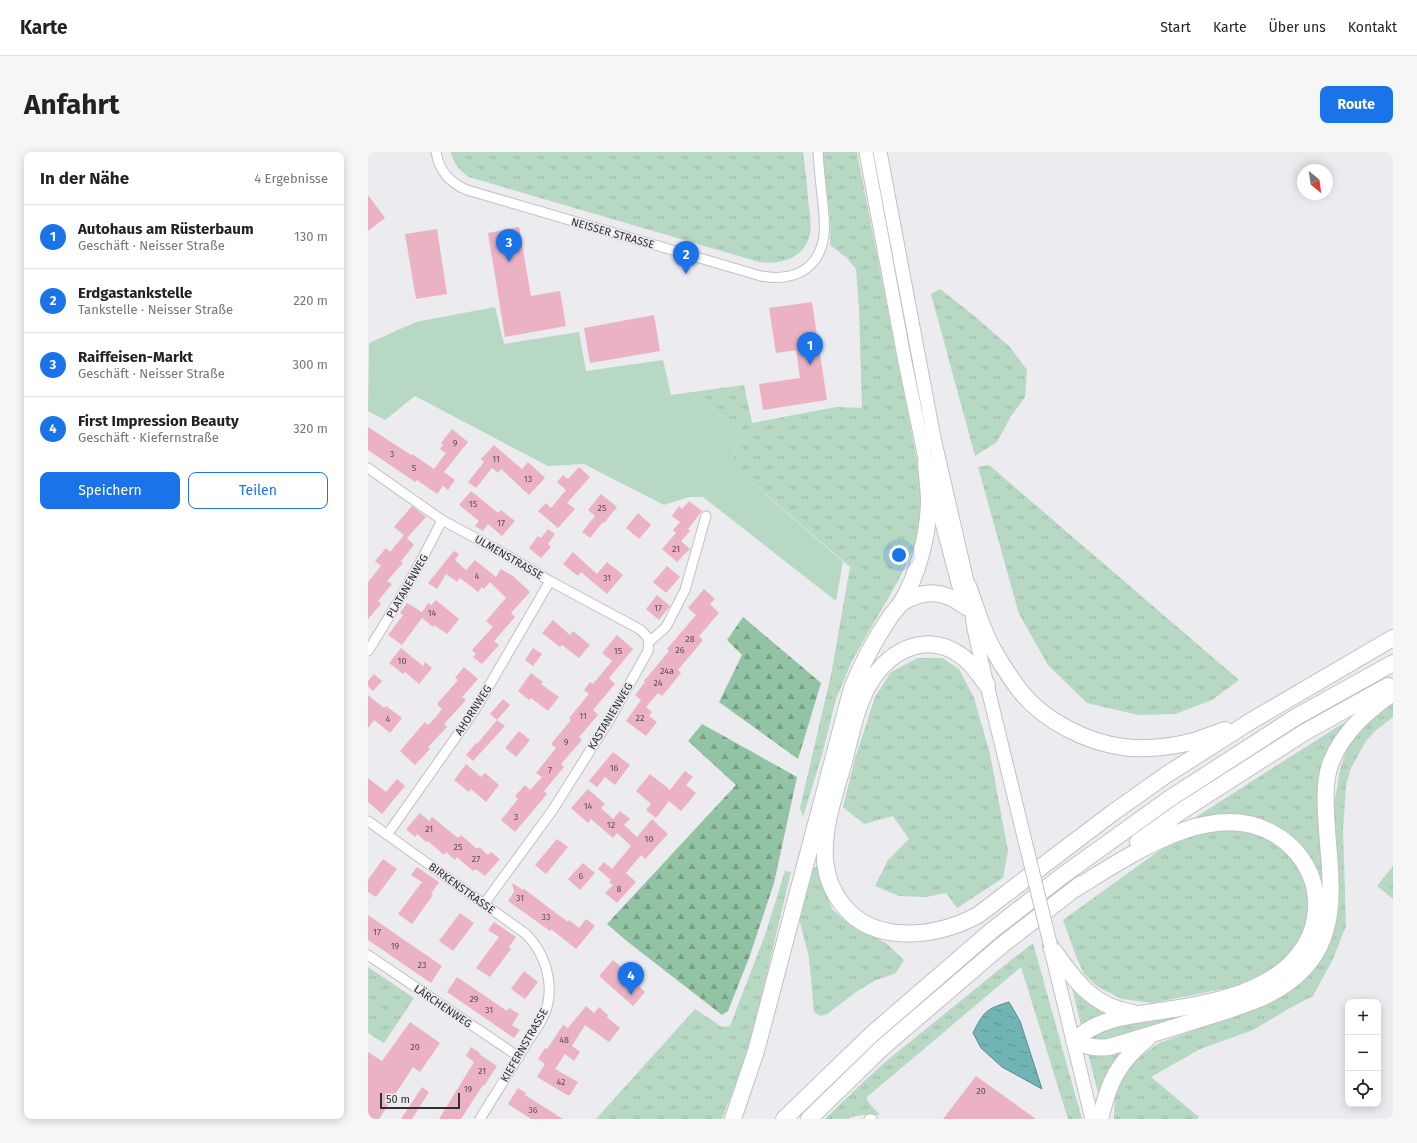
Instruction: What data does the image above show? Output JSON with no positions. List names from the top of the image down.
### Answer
{
  "streets": {
    "street": [
      "NEISSER STRASSE",
      "ULMENSTRASSE",
      "PLATANENWEG",
      "AHORNWEG",
      "KASTANIENWEG",
      "BIRKENSTRASSE",
      "LÄRCHENWEG",
      "KIEFERNSTRASSE"
    ]
  },
  "crossings": [
    ["ULMENSTRASSE", "PLATANENWEG"],
    ["ULMENSTRASSE", "AHORNWEG"],
    ["ULMENSTRASSE", "KASTANIENWEG"],
    ["AHORNWEG", "BIRKENSTRASSE"],
    ["KASTANIENWEG", "BIRKENSTRASSE"],
    ["BIRKENSTRASSE", "KIEFERNSTRASSE"],
    ["LÄRCHENWEG", "KIEFERNSTRASSE"]
  ],
  "house_numbers": [
    "9",
    "3",
    "11",
    "5",
    "13",
    "15",
    "25",
    "17",
    "21",
    "4",
    "31",
    "17",
    "14",
    "28",
    "26",
    "15",
    "10",
    "24a",
    "24",
    "11",
    "22",
    "4",
    "9",
    "16",
    "7",
    "14",
    "3",
    "12",
    "21",
    "10",
    "25",
    "27",
    "6",
    "8",
    "31",
    "33",
    "17",
    "19",
    "23",
    "29",
    "31",
    "48",
    "20",
    "21",
    "42",
    "19",
    "20",
    "36"
  ],
  "scale_bar": "50 m",
  "north": "bottom right",
  "page": {
    "header": "Karte",
    "nav": [
      "Start",
      "Karte",
      "Über uns",
      "Kontakt"
    ],
    "buttons": [
      "Route",
      ["Speichern", "Teilen"]
    ],
    "title": "Anfahrt",
    "heading": ["In der Nähe", "4 Ergebnisse"],
    "list": [
      {
        "mark": "1",
        "name": "Autohaus am Rüsterbaum",
        "note": "Geschäft · Neisser Straße",
        "value": "130 m"
      },
      {
        "mark": "2",
        "name": "Erdgastankstelle",
        "note": "Tankstelle · Neisser Straße",
        "value": "220 m"
      },
      {
        "mark": "3",
        "name": "Raiffeisen-Markt",
        "note": "Geschäft · Neisser Straße",
        "value": "300 m"
      },
      {
        "mark": "4",
        "name": "First Impression Beauty",
        "note": "Geschäft · Kiefernstraße",
        "value": "320 m"
      }
    ],
    "pins": [
      "3",
      "2",
      "1",
      "4"
    ],
    "map_buttons": ["+", "−"],
    "scale": "50 m"
  }
}
